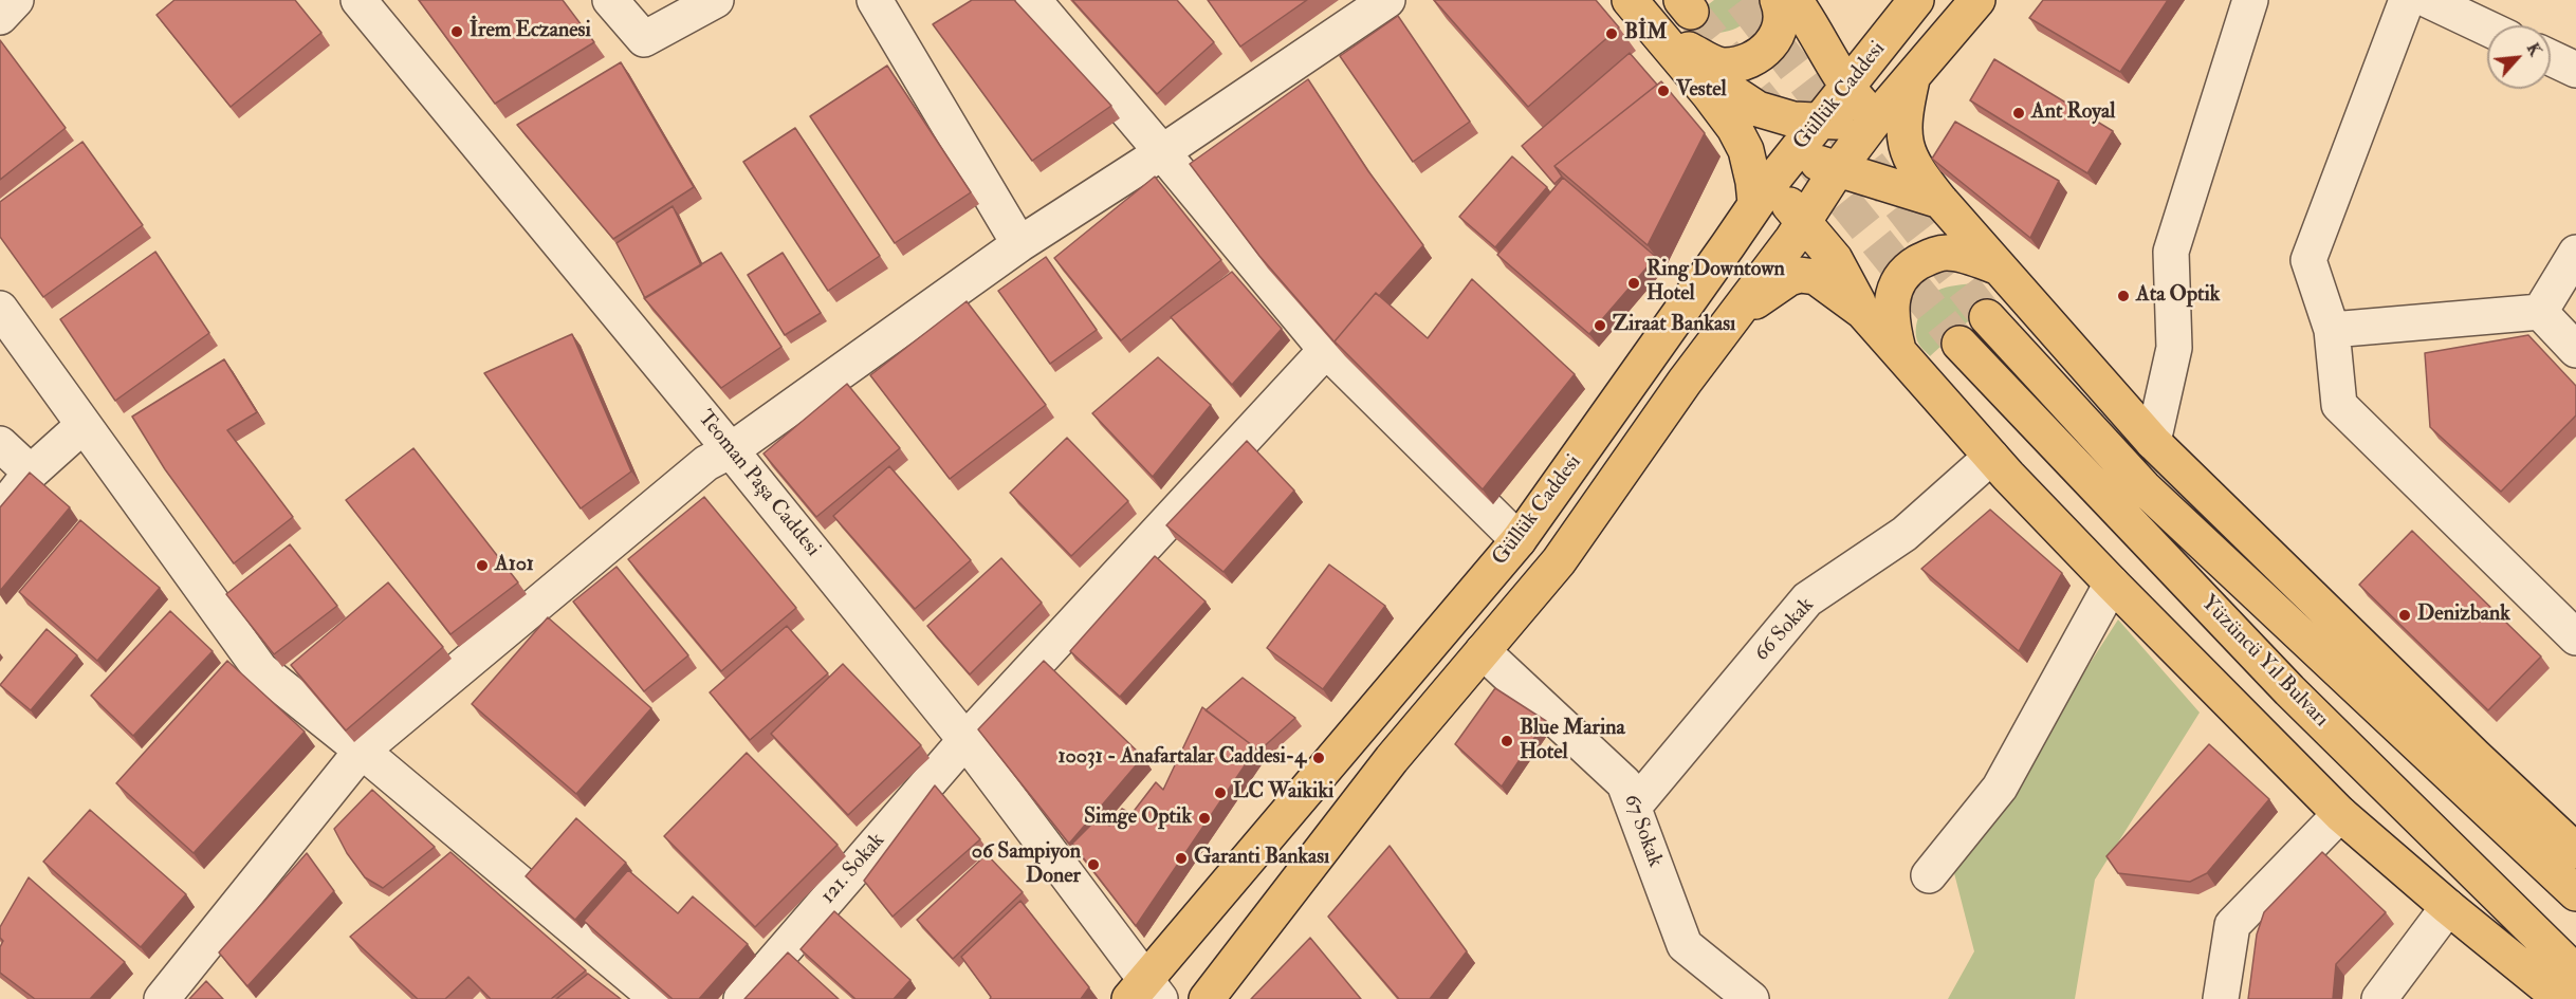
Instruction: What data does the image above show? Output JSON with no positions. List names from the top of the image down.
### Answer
{
  "streets": {
    "main road": ["Güllük Caddesi", "Yüzüncü Yıl Bulvarı"],
    "street": [
      "Teoman Paşa Caddesi",
      "66 Sokak",
      "67 Sokak",
      "121. Sokak"
    ]
  },
  "crossings": [
    ["Güllük Caddesi", "Teoman Paşa Caddesi"],
    ["Güllük Caddesi", "67 Sokak"],
    ["Teoman Paşa Caddesi", "121. Sokak"],
    ["66 Sokak", "67 Sokak"]
  ],
  "places": [
    "İrem Eczanesi",
    "BİM",
    "Vestel",
    "Ant Royal",
    "Ring Downtown Hotel",
    "Ata Optik",
    "Ziraat Bankası",
    "A101",
    "Denizbank",
    "Blue Marina Hotel",
    "10031 - Anafartalar Caddesi-4",
    "LC Waikiki",
    "Simge Optik",
    "Garanti Bankası",
    "06 Sampiyon Doner"
  ],
  "north": "top right"
}
